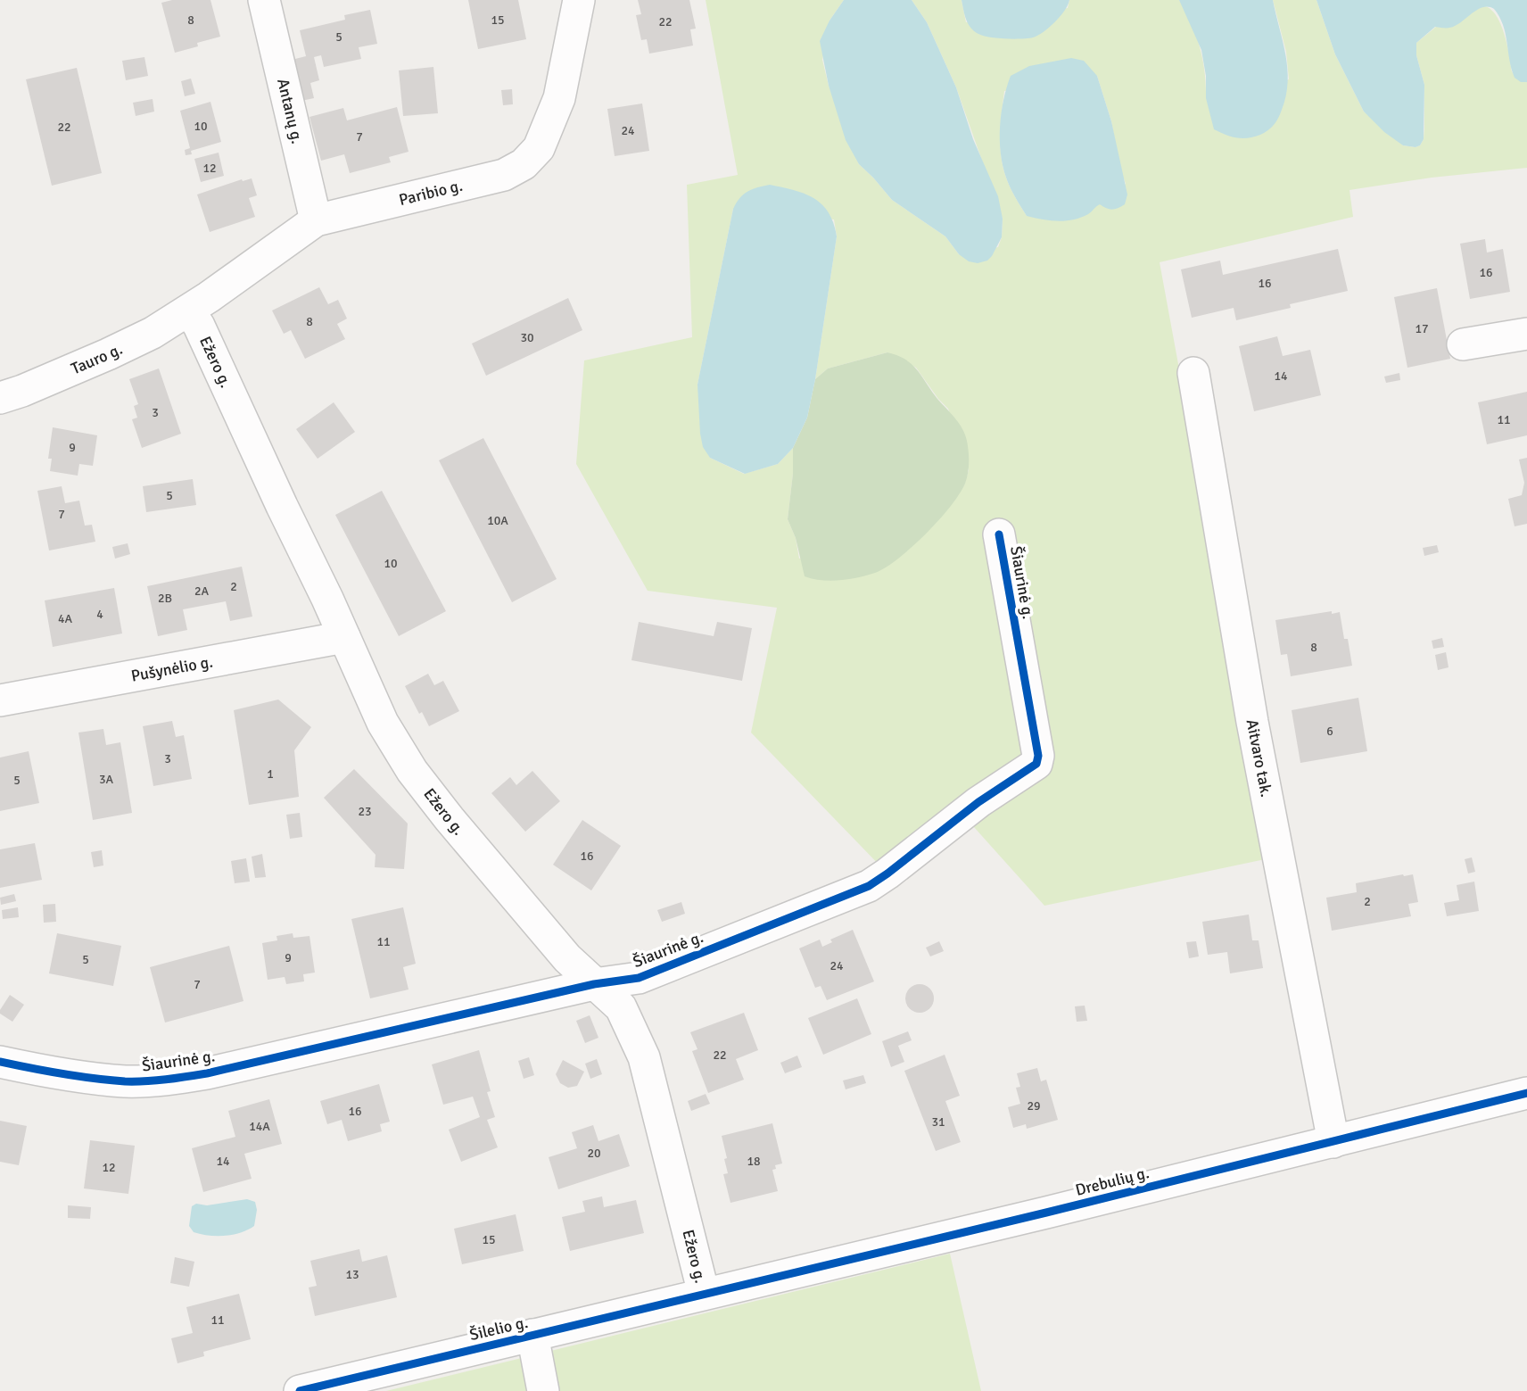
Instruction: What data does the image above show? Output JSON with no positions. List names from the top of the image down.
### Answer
{
  "streets": {
    "street": [
      "Antanų g.",
      "Paribio g.",
      "Tauro g.",
      "Ežero g.",
      "Šiaurinė g.",
      "Pušynėlio g.",
      "Aitvaro tak.",
      "Drebulių g.",
      "Šilelio g."
    ]
  },
  "crossings": [
    ["Antanų g.", "Paribio g."],
    ["Paribio g.", "Tauro g."],
    ["Paribio g.", "Ežero g."],
    ["Tauro g.", "Ežero g."],
    ["Ežero g.", "Šiaurinė g."],
    ["Ežero g.", "Pušynėlio g."],
    ["Ežero g.", "Drebulių g."],
    ["Ežero g.", "Šilelio g."],
    ["Aitvaro tak.", "Drebulių g."],
    ["Drebulių g.", "Šilelio g."]
  ],
  "house_numbers": [
    "8",
    "15",
    "22",
    "5",
    "10",
    "22",
    "24",
    "7",
    "12",
    "16",
    "16",
    "8",
    "17",
    "30",
    "14",
    "3",
    "11",
    "9",
    "5",
    "7",
    "10A",
    "10",
    "2",
    "2A",
    "2B",
    "4",
    "4A",
    "8",
    "6",
    "3",
    "1",
    "3A",
    "5",
    "23",
    "16",
    "2",
    "11",
    "9",
    "5",
    "24",
    "7",
    "22",
    "29",
    "16",
    "31",
    "14A",
    "20",
    "14",
    "18",
    "12",
    "15",
    "13",
    "11"
  ]
}
